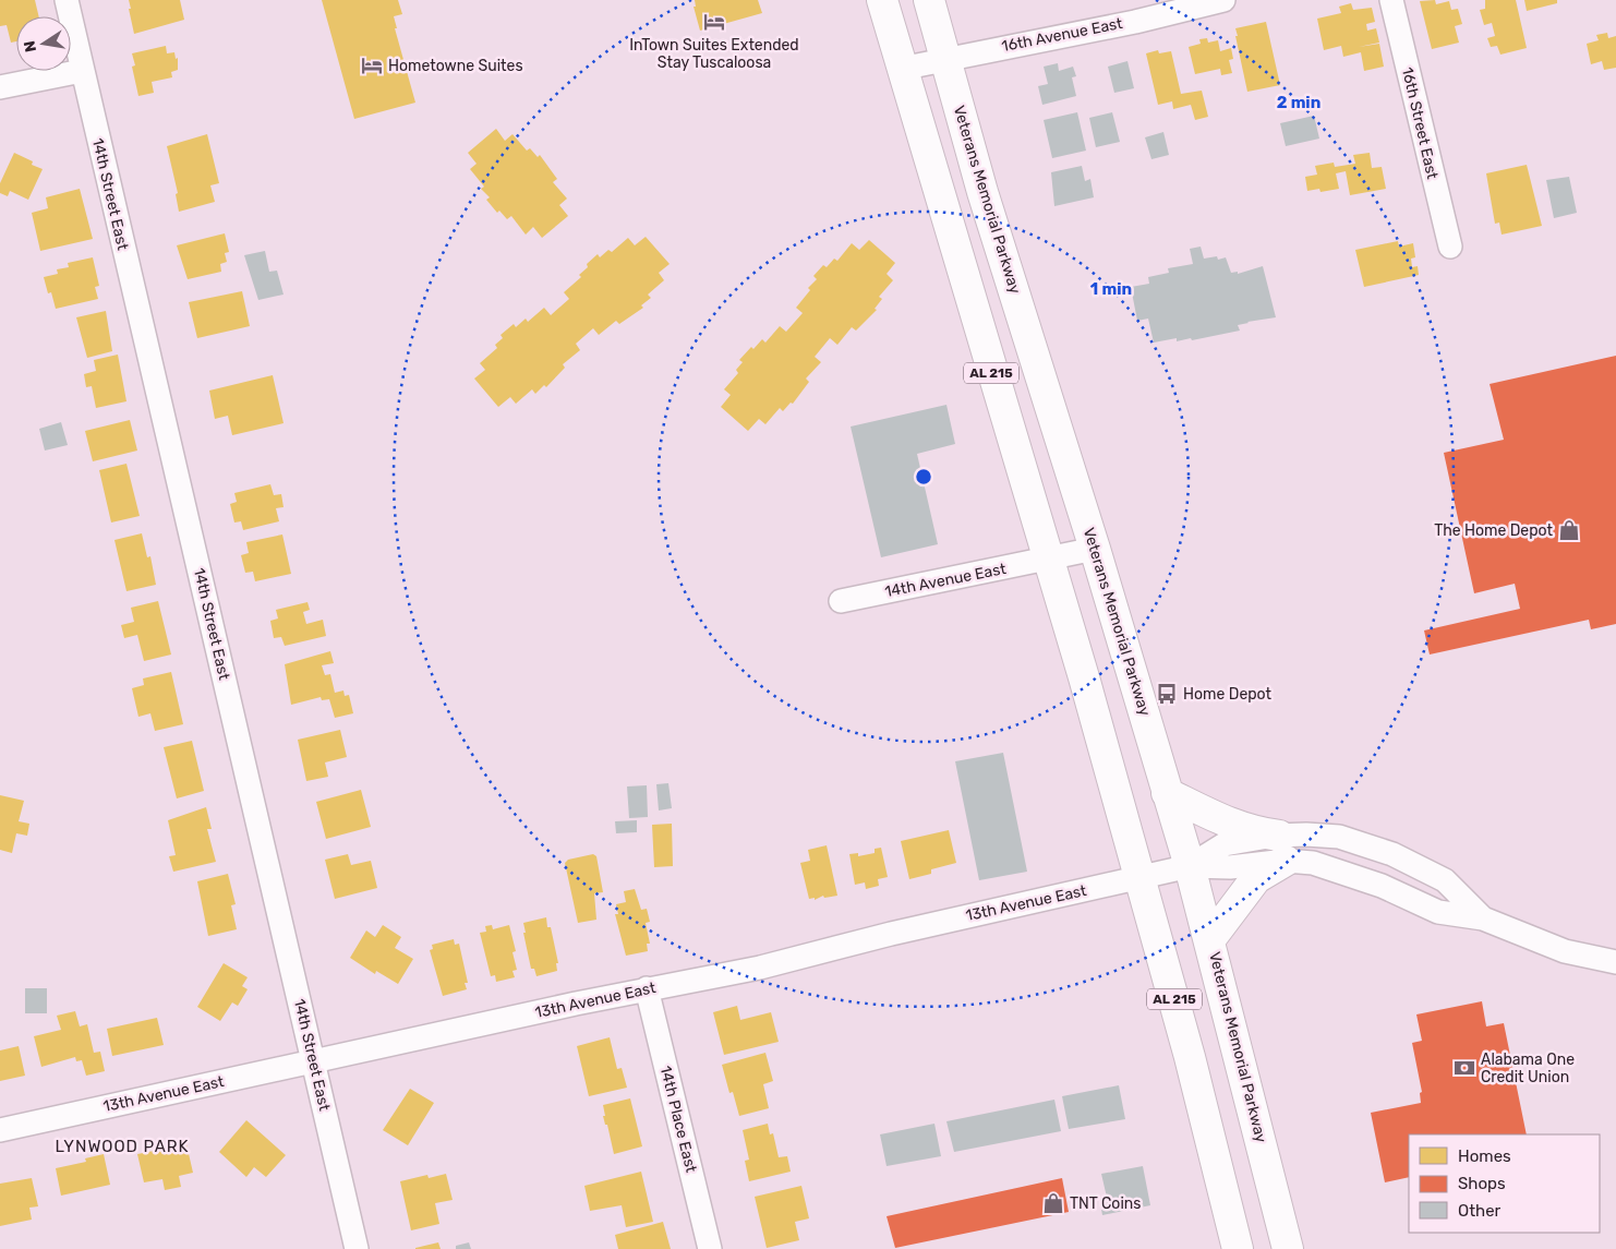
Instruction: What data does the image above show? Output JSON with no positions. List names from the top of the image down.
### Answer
{
  "streets": {
    "main road": ["Veterans Memorial Parkway", "AL 215"],
    "street": [
      "16th Avenue East",
      "16th Street East",
      "14th Street East",
      "14th Avenue East",
      "13th Avenue East",
      "14th Place East"
    ]
  },
  "crossings": [
    ["16th Avenue East", "Veterans Memorial Parkway"],
    ["16th Avenue East", "AL 215"],
    ["14th Street East", "13th Avenue East"],
    ["Veterans Memorial Parkway", "14th Avenue East"],
    ["Veterans Memorial Parkway", "13th Avenue East"],
    ["AL 215", "14th Avenue East"],
    ["AL 215", "13th Avenue East"],
    ["13th Avenue East", "14th Place East"]
  ],
  "districts": ["LYNWOOD PARK"],
  "places": {
    "hotel": ["InTown Suites Extended Stay Tuscaloosa", "Hometowne Suites"],
    "shop": ["The Home Depot", "TNT Coins"],
    "bus stop": ["Home Depot"],
    "bank": ["Alabama One Credit Union"]
  },
  "legend": ["Homes", "Shops", "Other"],
  "north": "left",
  "rings": ["2 min", "1 min"]
}
